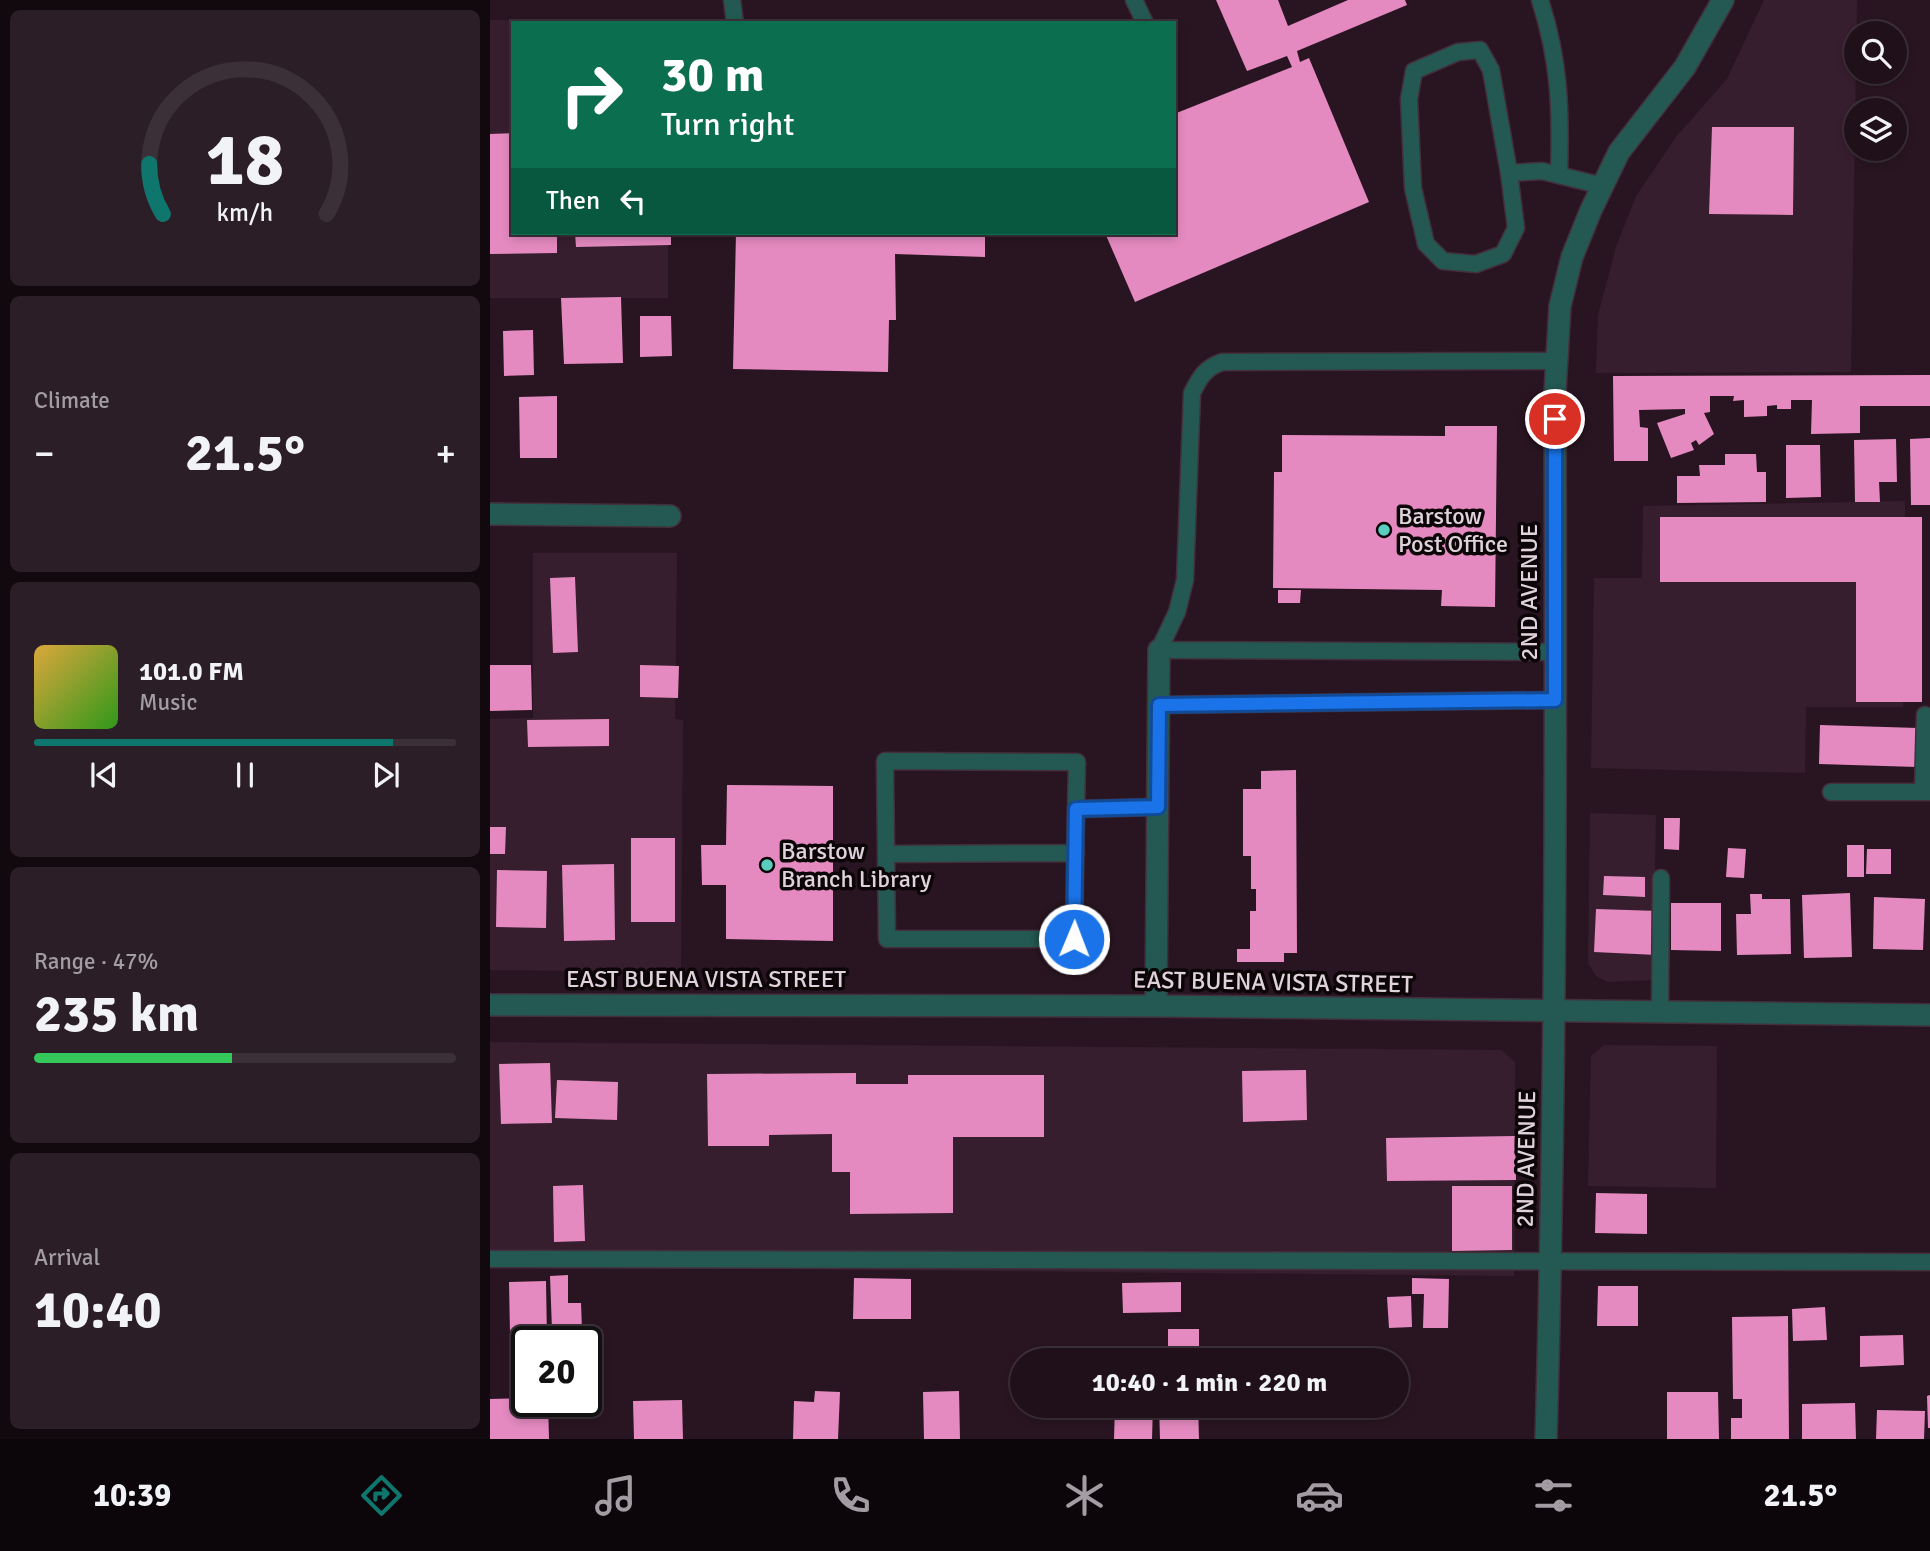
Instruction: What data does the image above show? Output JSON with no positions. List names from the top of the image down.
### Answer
{
  "streets": {
    "street": ["2ND AVENUE", "EAST BUENA VISTA STREET"]
  },
  "crossings": [
    ["2ND AVENUE", "EAST BUENA VISTA STREET"]
  ],
  "places": ["Barstow Post Office", "Barstow Branch Library"],
  "page": {
    "turn": ["30 m", "Turn right"],
    "then": "Then",
    "tile": [
      "Climate",
      ["Range · 47%", "235 km"],
      ["Arrival", "10:40"]
    ],
    "heat": ["−", "21.5°", "+"],
    "song": ["101.0 FM", "Music"],
    "limit": "20",
    "trip": "10:40 · 1 min · 220 m",
    "tabs": ["10:39", "21.5°"],
    "gauge": ["18", "km/h"]
  }
}
